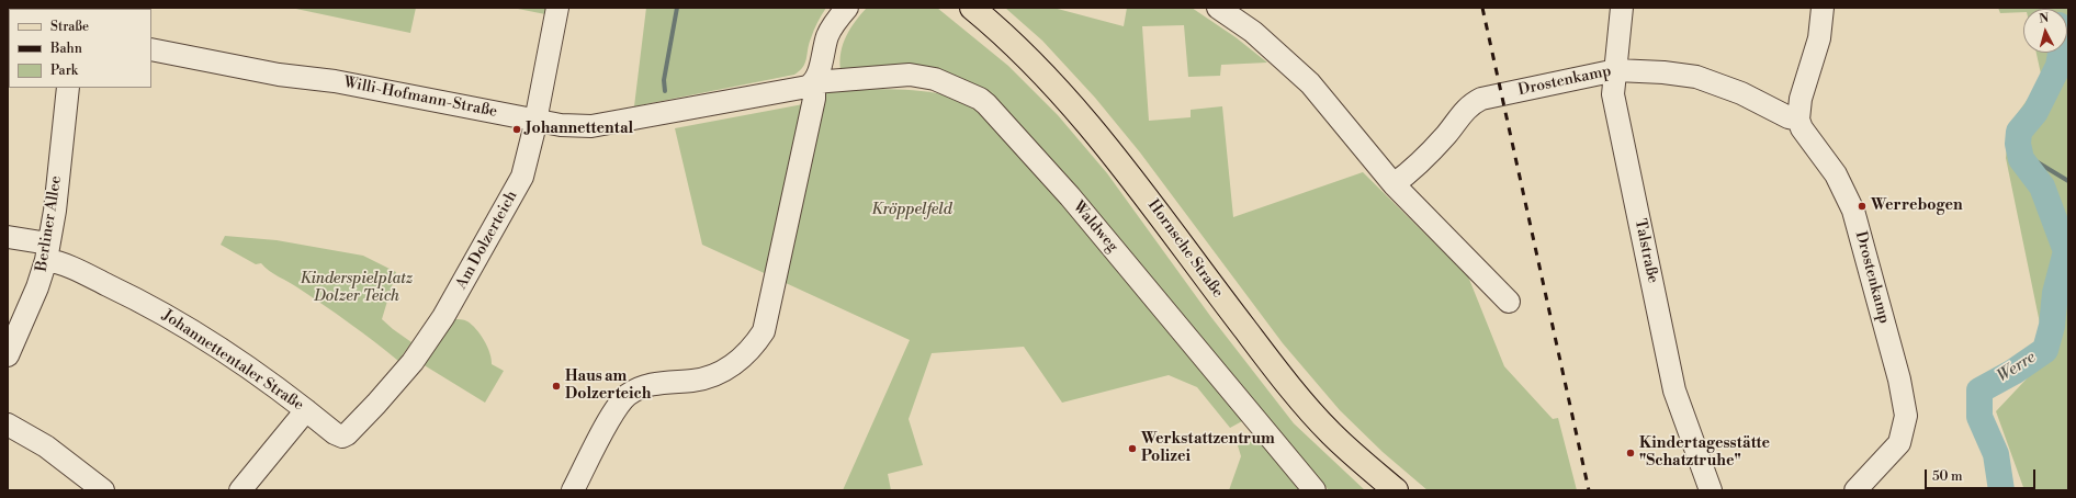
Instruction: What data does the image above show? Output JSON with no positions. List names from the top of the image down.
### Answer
{
  "streets": {
    "main road": ["Hornsche Straße"],
    "street": [
      "Drostenkamp",
      "Willi-Hofmann-Straße",
      "Berliner Allee",
      "Waldweg",
      "Am Dolzerteich",
      "Talstraße",
      "Johannettentaler Straße"
    ]
  },
  "crossings": [
    ["Drostenkamp", "Talstraße"],
    ["Willi-Hofmann-Straße", "Waldweg"],
    ["Willi-Hofmann-Straße", "Am Dolzerteich"],
    ["Berliner Allee", "Johannettentaler Straße"],
    ["Am Dolzerteich", "Johannettentaler Straße"]
  ],
  "water": ["Werre"],
  "parks": ["Kröppelfeld", "Kinderspielplatz Dolzer Teich"],
  "places": [
    "Johannettental",
    "Werrebogen",
    "Haus am Dolzerteich",
    "Werkstattzentrum Polizei",
    "Kindertagesstätte \"Schatztruhe\""
  ],
  "legend": ["Straße", "Bahn", "Park"],
  "scale_bar": "50 m",
  "north": "top"
}
